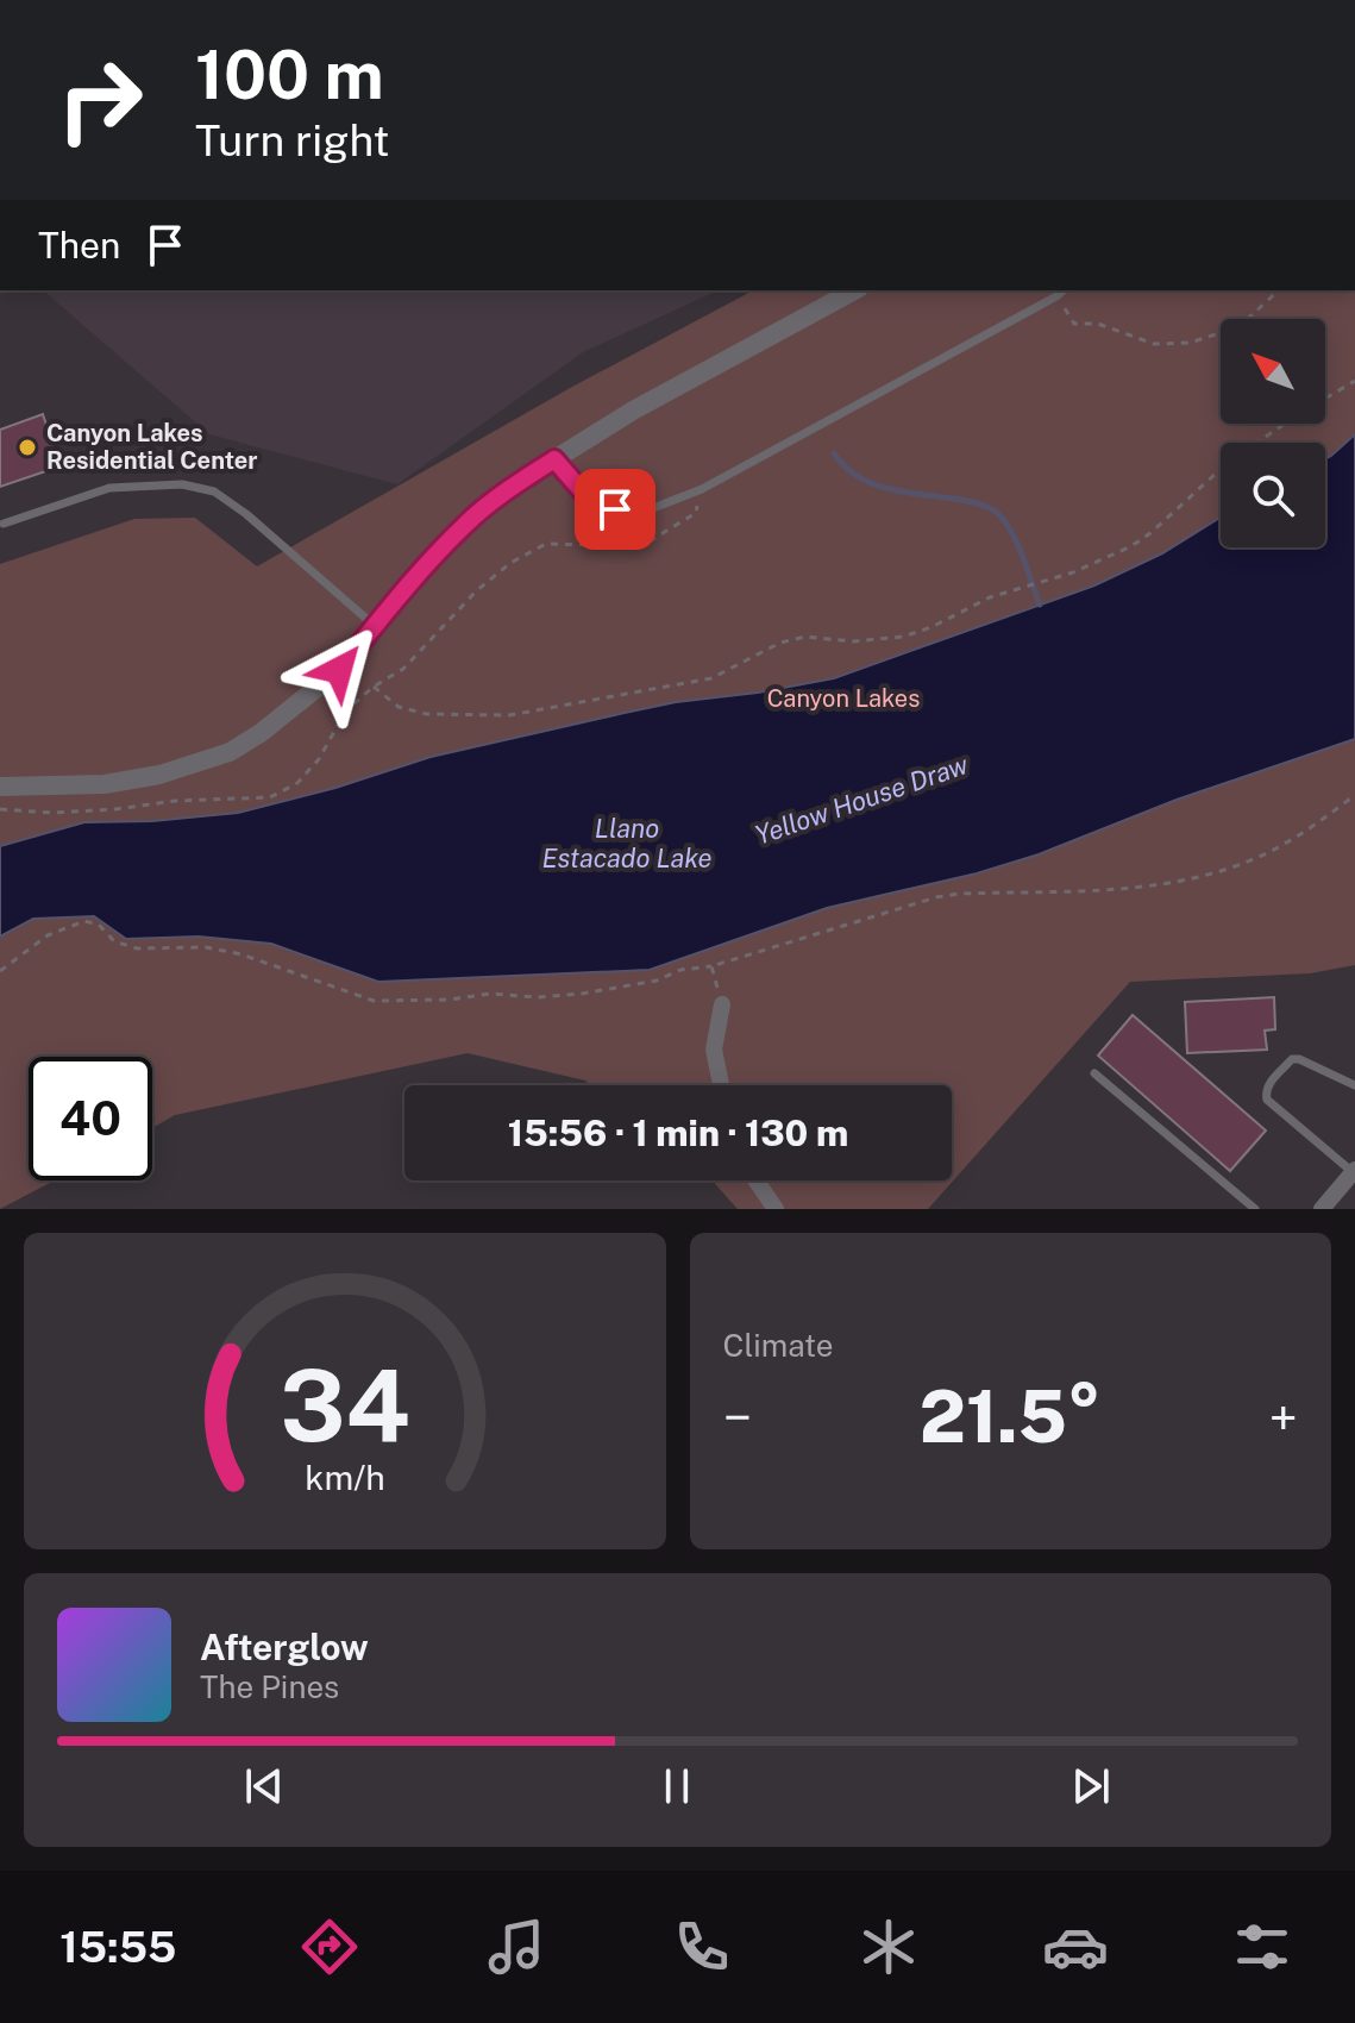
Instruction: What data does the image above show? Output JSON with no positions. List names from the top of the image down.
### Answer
{
  "water": ["Yellow House Draw", "Llano Estacado Lake"],
  "parks": ["Canyon Lakes"],
  "places": ["Canyon Lakes Residential Center"],
  "north": "top left",
  "page": {
    "turn": ["100 m", "Turn right"],
    "then": "Then",
    "limit": "40",
    "trip": "15:56 · 1 min · 130 m",
    "tile": "Climate",
    "heat": ["−", "21.5°", "+"],
    "song": ["Afterglow", "The Pines"],
    "tabs": "15:55",
    "gauge": ["34", "km/h"]
  }
}
